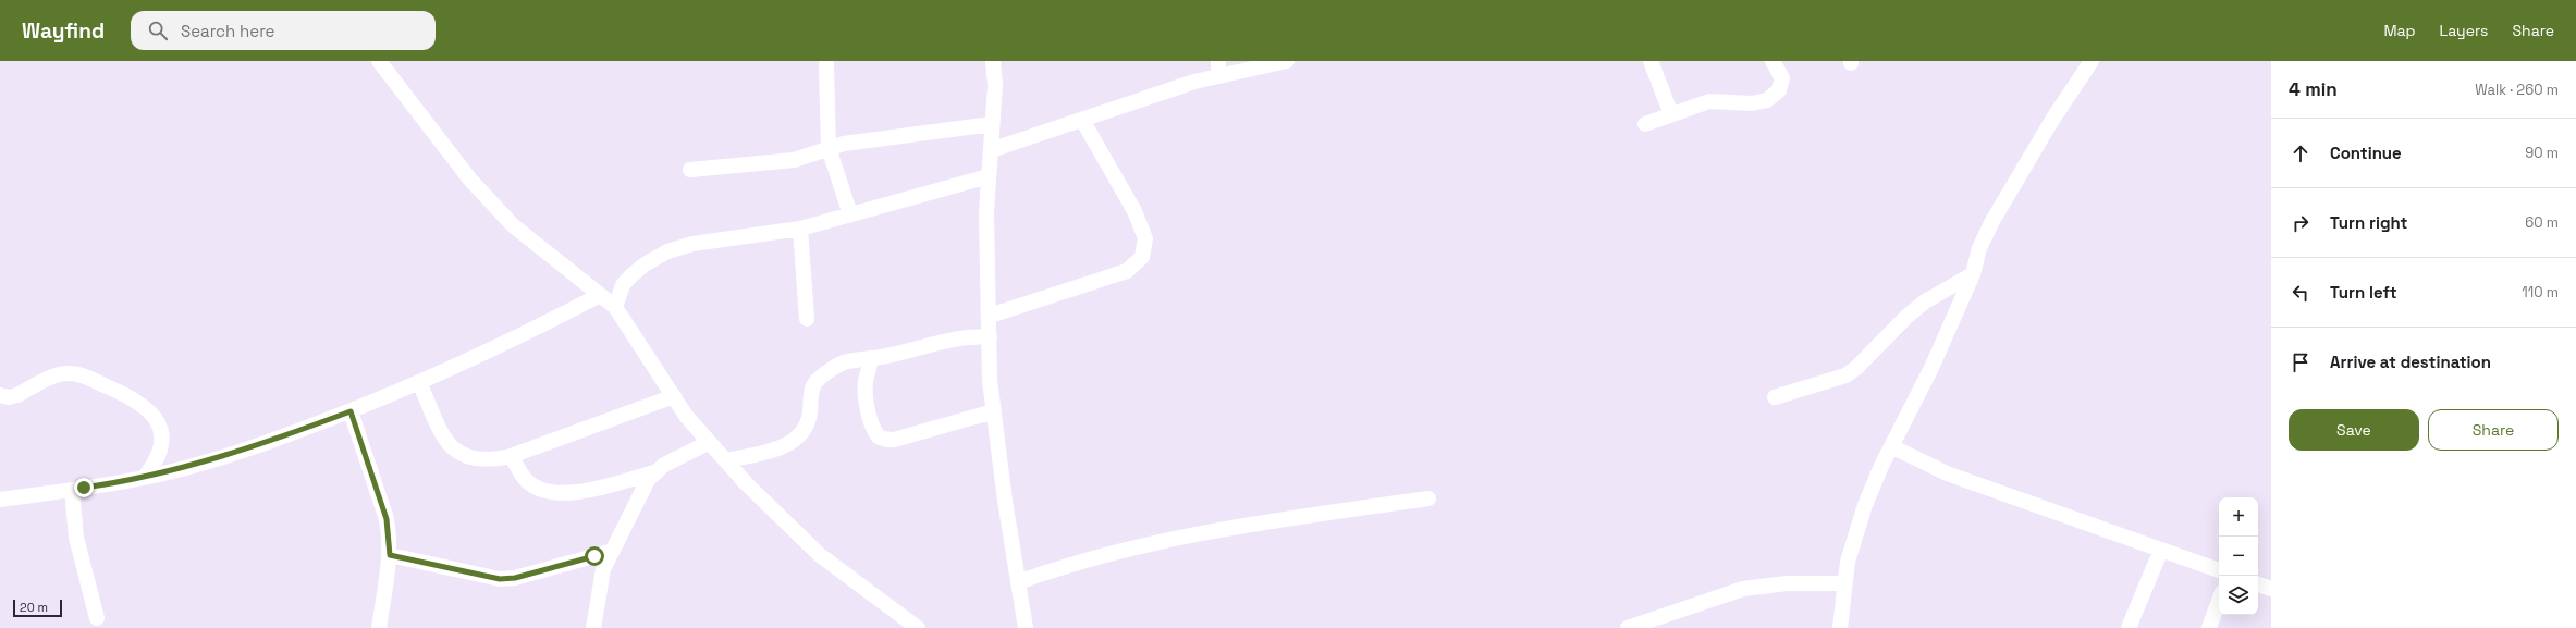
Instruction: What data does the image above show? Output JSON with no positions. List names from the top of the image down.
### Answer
{
  "scale_bar": "20 m",
  "page": {
    "header": "Wayfind",
    "search": "Search here",
    "nav": ["Map", "Layers", "Share"],
    "heading": ["4 min", "Walk · 260 m"],
    "list": [
      ["Continue", "90 m"],
      ["Turn right", "60 m"],
      ["Turn left", "110 m"],
      "Arrive at destination"
    ],
    "buttons": ["Save", "Share"],
    "map_buttons": ["+", "−"],
    "scale": "20 m"
  }
}
